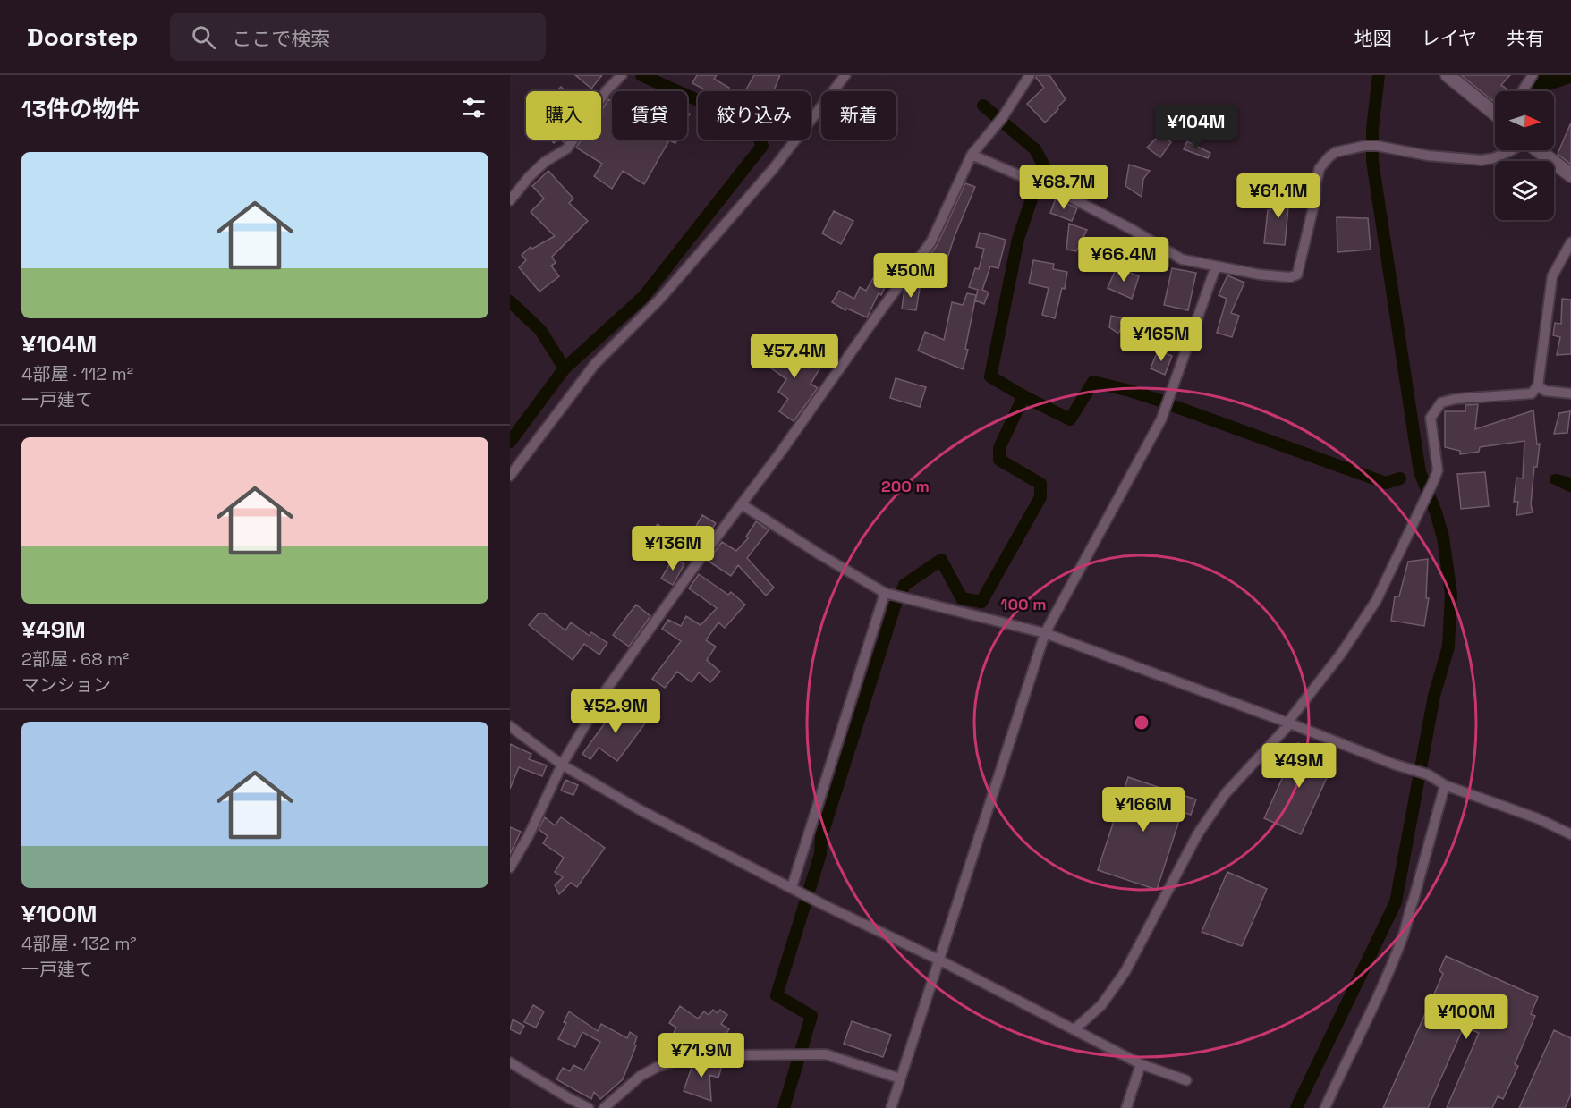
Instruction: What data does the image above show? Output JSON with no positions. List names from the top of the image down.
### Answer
{
  "north": "right",
  "page": {
    "header": "Doorstep",
    "search": "ここで検索",
    "nav": ["地図", "レイヤ", "共有"],
    "heading": "13件の物件",
    "chip": [
      "購入",
      "賃貸",
      "絞り込み",
      "新着"
    ],
    "price": [
      "¥104M",
      "¥68.7M",
      "¥61.1M",
      "¥66.4M",
      "¥50M",
      "¥165M",
      "¥57.4M",
      "¥136M",
      "¥52.9M",
      "¥49M",
      "¥166M",
      "¥100M",
      "¥71.9M"
    ],
    "list": [
      {
        "name": "¥104M",
        "note": "4部屋 · 112 m² · 一戸建て"
      },
      {
        "name": "¥49M",
        "note": "2部屋 · 68 m² · マンション"
      },
      {
        "name": "¥100M",
        "note": "4部屋 · 132 m² · 一戸建て"
      }
    ]
  },
  "rings": ["200 m", "100 m"]
}
